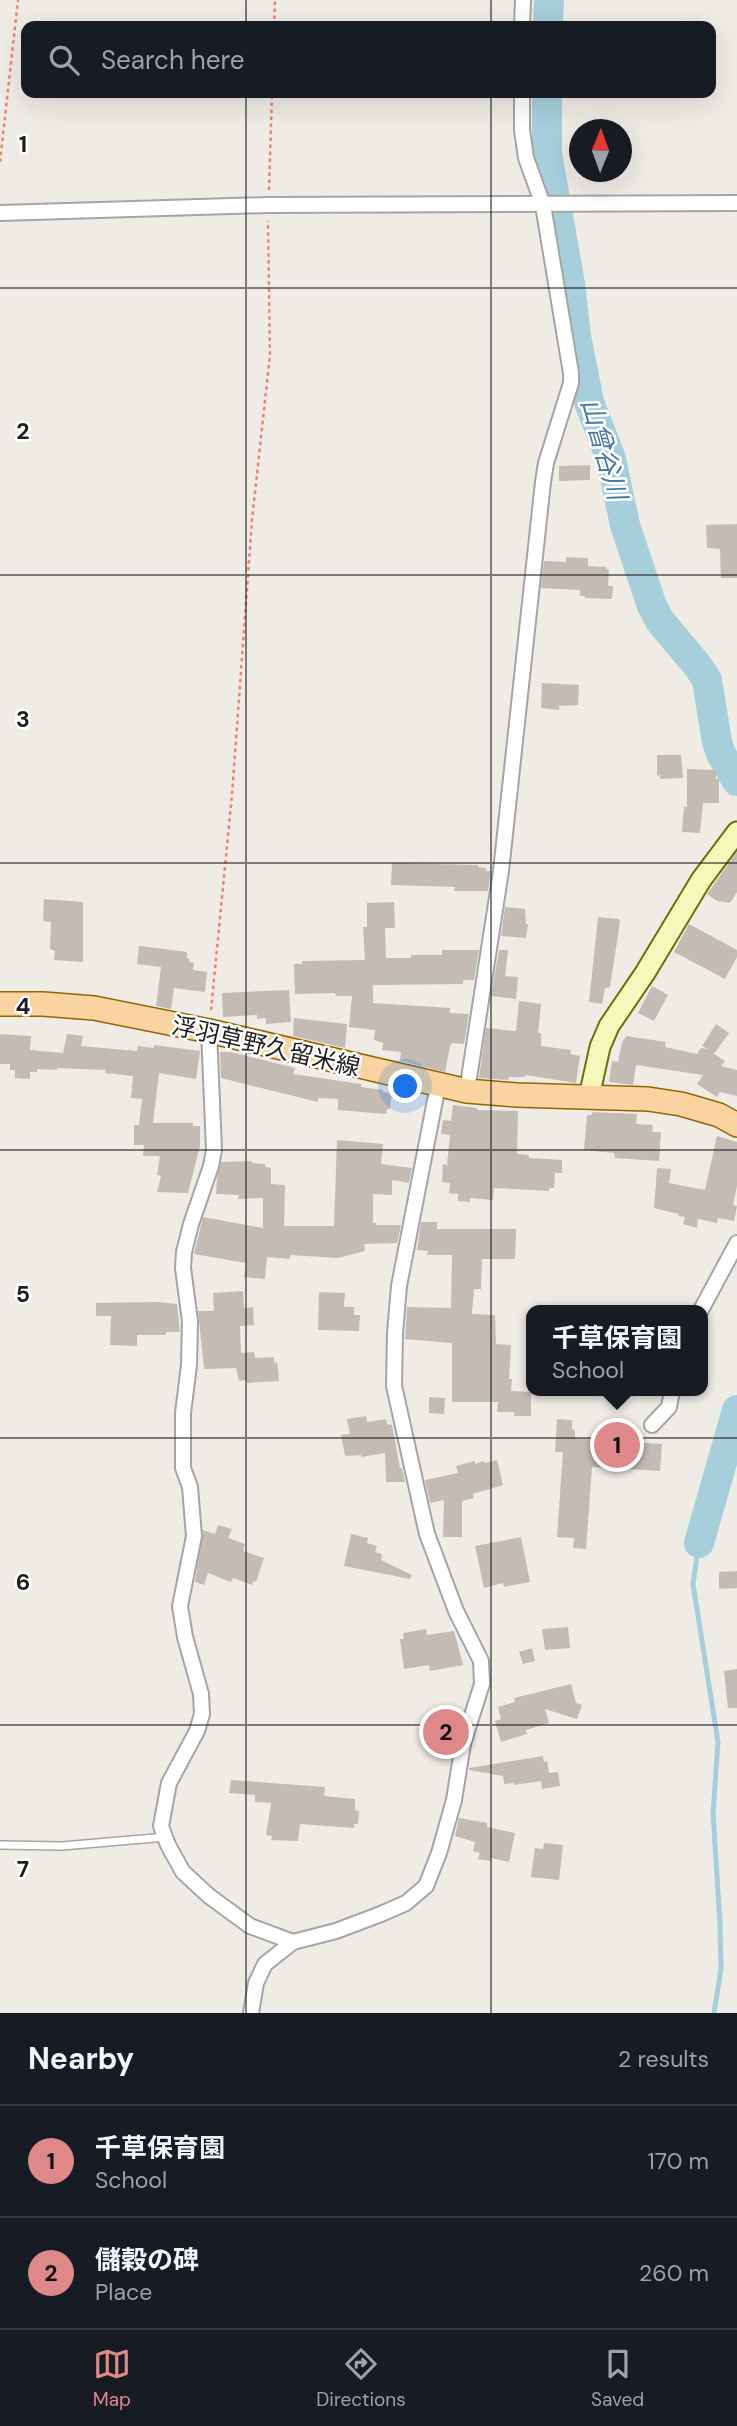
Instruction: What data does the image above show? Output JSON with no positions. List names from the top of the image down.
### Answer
{
  "streets": {
    "main road": ["浮羽草野久留米線"]
  },
  "water": ["山曾谷川"],
  "north": "top",
  "page": {
    "search": "Search here",
    "popup": ["千草保育園", "School"],
    "pins": ["1", "2"],
    "heading": ["Nearby", "2 results"],
    "list": [
      {
        "mark": "1",
        "name": "千草保育園",
        "note": "School",
        "value": "170 m"
      },
      {
        "mark": "2",
        "name": "儲穀の碑",
        "note": "Place",
        "value": "260 m"
      }
    ],
    "nav": ["Map", "Directions", "Saved"]
  },
  "grid": {
    "rows": [
      "1",
      "2",
      "3",
      "4",
      "5",
      "6",
      "7"
    ]
  }
}
